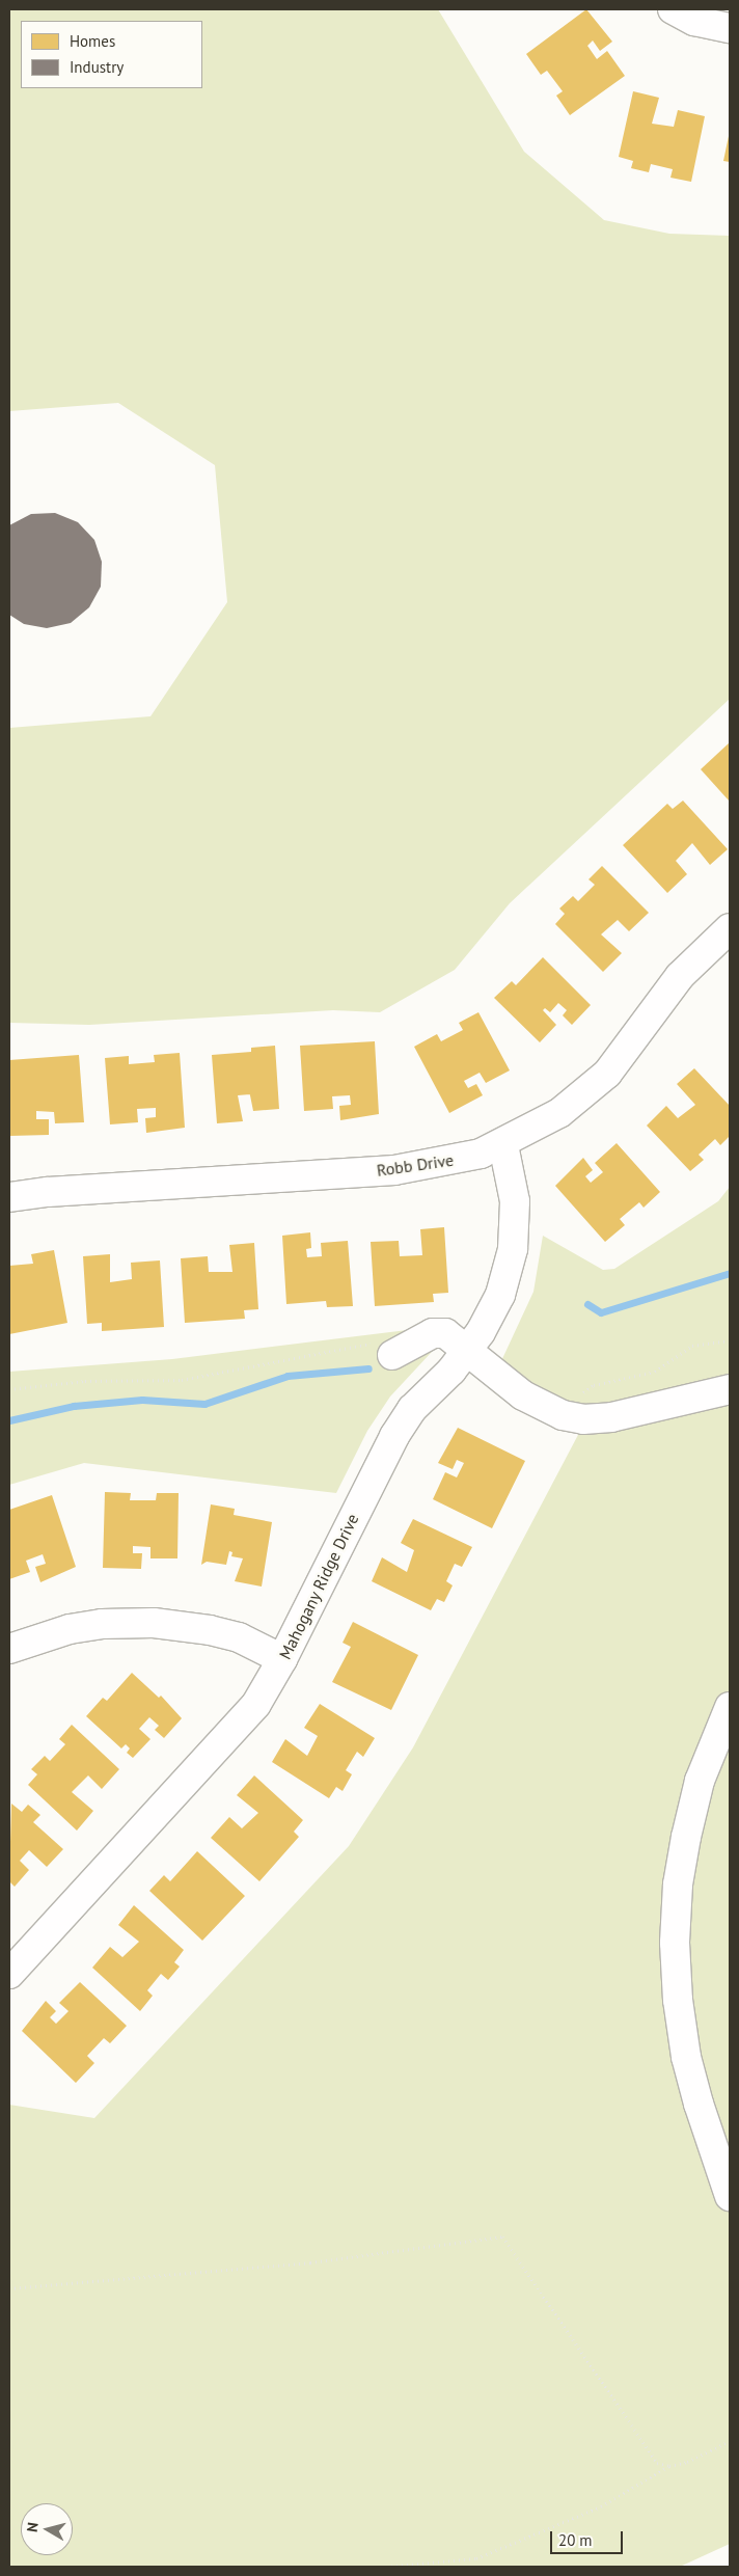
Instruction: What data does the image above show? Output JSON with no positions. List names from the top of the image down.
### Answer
{
  "streets": {
    "street": ["Robb Drive", "Mahogany Ridge Drive"]
  },
  "crossings": [
    ["Robb Drive", "Mahogany Ridge Drive"]
  ],
  "legend": ["Homes", "Industry"],
  "scale_bar": "20 m",
  "north": "left"
}
